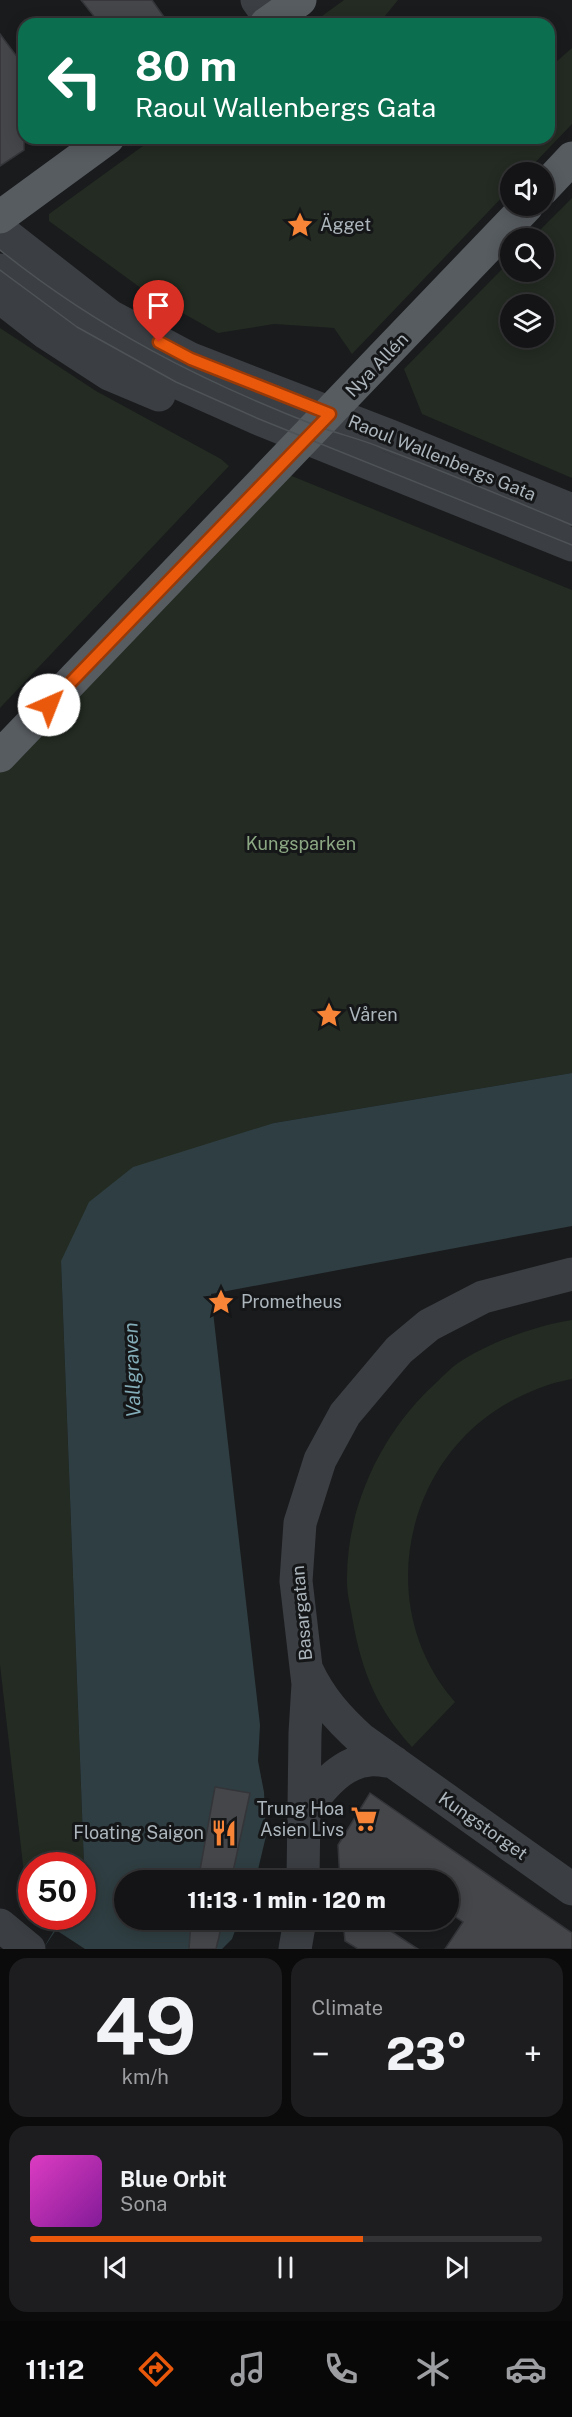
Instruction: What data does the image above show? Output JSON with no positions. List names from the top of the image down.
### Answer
{
  "streets": {
    "main road": ["Nya Allén"],
    "street": ["Raoul Wallenbergs Gata", "Basargatan", "Kungstorget"]
  },
  "crossings": [
    ["Nya Allén", "Raoul Wallenbergs Gata"],
    ["Basargatan", "Kungstorget"]
  ],
  "water": ["Vallgraven"],
  "parks": ["Kungsparken"],
  "places": {
    "place": ["Ägget", "Våren", "Prometheus"],
    "supermarket": ["Trung Hoa Asien Livs"],
    "restaurant": ["Floating Saigon"]
  },
  "page": {
    "turn": ["80 m", "Raoul Wallenbergs Gata"],
    "limit": "50",
    "trip": "11:13 · 1 min · 120 m",
    "tile": [
      ["49", "km/h"],
      "Climate"
    ],
    "heat": ["−", "23°", "+"],
    "song": ["Blue Orbit", "Sona"],
    "tabs": "11:12"
  }
}
